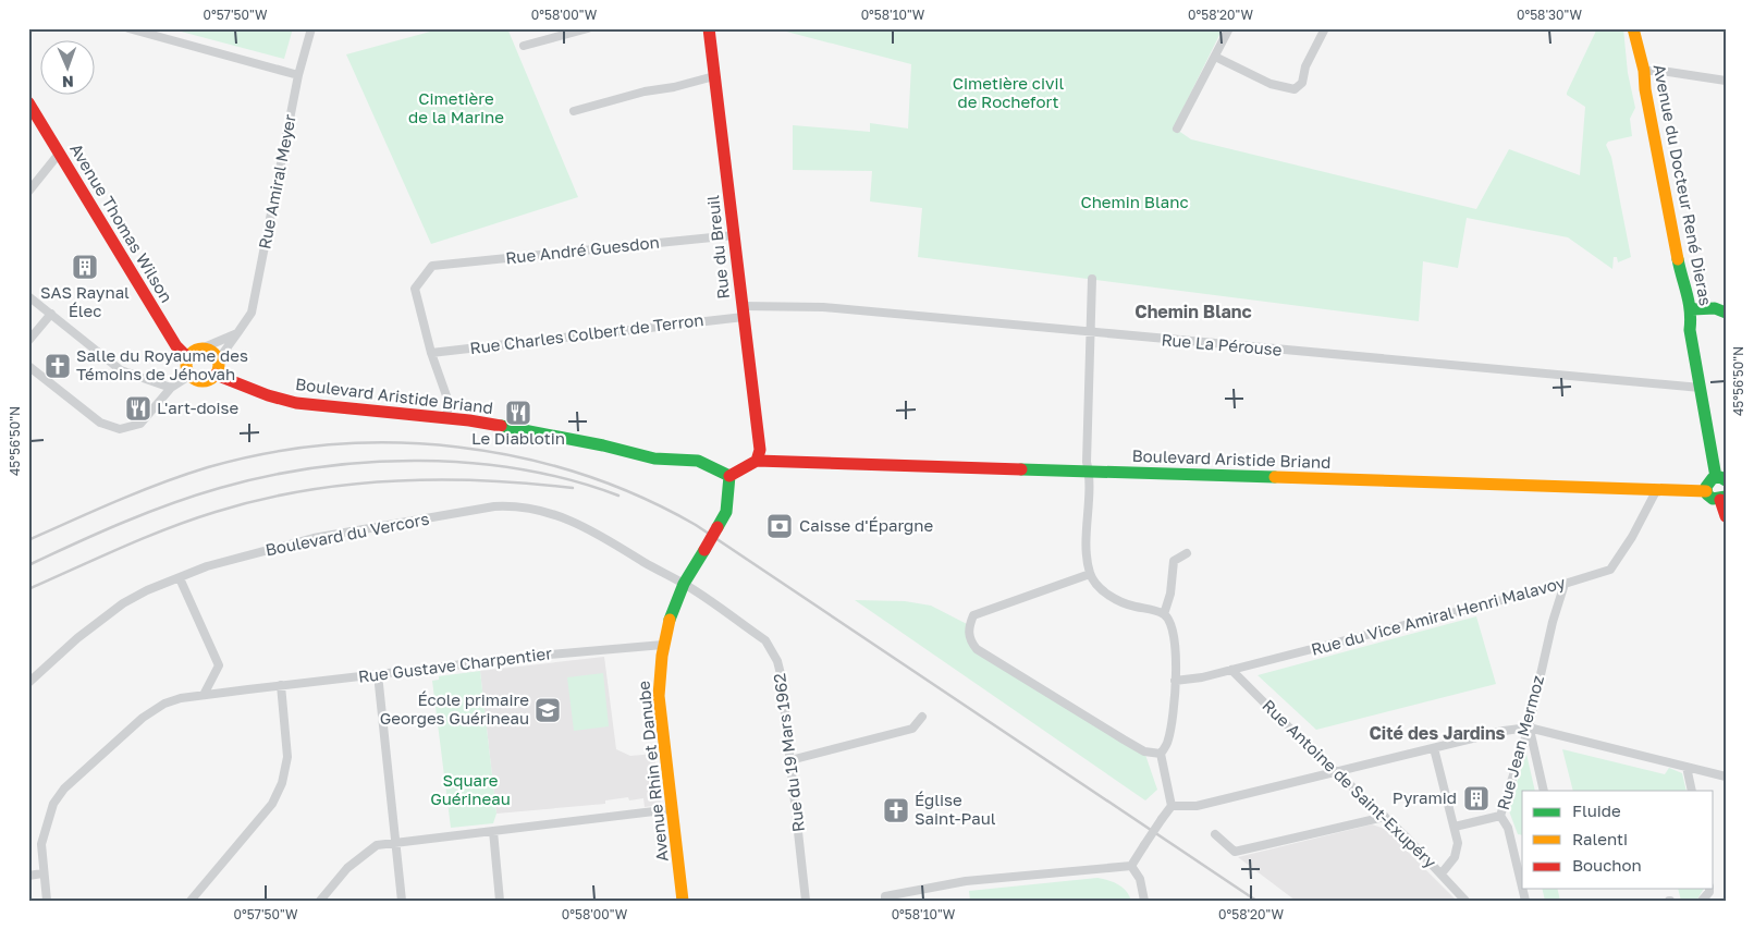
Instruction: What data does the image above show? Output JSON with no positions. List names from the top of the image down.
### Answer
{
  "streets": {
    "street": [
      "Rue Amiral Meyer",
      "Avenue du Docteur René Dieras",
      "Avenue Thomas Wilson",
      "Rue du Breuil",
      "Rue André Guesdon",
      "Rue Charles Colbert de Terron",
      "Rue La Pérouse",
      "Boulevard Aristide Briand",
      "Boulevard du Vercors",
      "Rue du Vice Amiral Henri Malavoy",
      "Rue Gustave Charpentier",
      "Rue Jean Mermoz",
      "Rue du 19 Mars 1962",
      "Avenue Rhin et Danube",
      "Rue Antoine de Saint-Exupéry"
    ]
  },
  "crossings": [
    ["Rue Amiral Meyer", "Avenue Thomas Wilson"],
    ["Rue Amiral Meyer", "Boulevard Aristide Briand"],
    ["Avenue du Docteur René Dieras", "Rue La Pérouse"],
    ["Avenue Thomas Wilson", "Boulevard Aristide Briand"],
    ["Rue du Breuil", "Rue André Guesdon"],
    ["Rue du Breuil", "Rue Charles Colbert de Terron"],
    ["Rue du Breuil", "Rue La Pérouse"],
    ["Rue du Breuil", "Boulevard Aristide Briand"],
    ["Rue André Guesdon", "Rue Charles Colbert de Terron"],
    ["Rue Charles Colbert de Terron", "Rue La Pérouse"],
    ["Boulevard Aristide Briand", "Rue du Vice Amiral Henri Malavoy"],
    ["Boulevard Aristide Briand", "Avenue Rhin et Danube"],
    ["Boulevard du Vercors", "Rue du 19 Mars 1962"],
    ["Boulevard du Vercors", "Avenue Rhin et Danube"],
    ["Rue du Vice Amiral Henri Malavoy", "Rue Jean Mermoz"],
    ["Rue du Vice Amiral Henri Malavoy", "Rue Antoine de Saint-Exupéry"],
    ["Rue Gustave Charpentier", "Avenue Rhin et Danube"],
    ["Rue du 19 Mars 1962", "Avenue Rhin et Danube"]
  ],
  "districts": ["Chemin Blanc", "Cité des Jardins"],
  "parks": [
    "Cimetière civil de Rochefort",
    "Cimetière de la Marine",
    "Chemin Blanc",
    "Square Guérineau"
  ],
  "places": {
    "building": ["SAS Raynal Élec", "Pyramid"],
    "church": ["Salle du Royaume des Témoins de Jéhovah", "Église Saint-Paul"],
    "restaurant": ["L'art-doise", "Le Diablotin"],
    "bank": ["Caisse d'Épargne"],
    "school or university": ["École primaire Georges Guérineau"]
  },
  "legend": ["Fluide", "Ralenti", "Bouchon"],
  "north": "bottom",
  "coordinates": [
    "0°57'50\"W",
    "0°58'00\"W",
    "0°58'10\"W",
    "0°58'20\"W",
    "0°58'30\"W",
    "45°56'50\"N"
  ]
}
